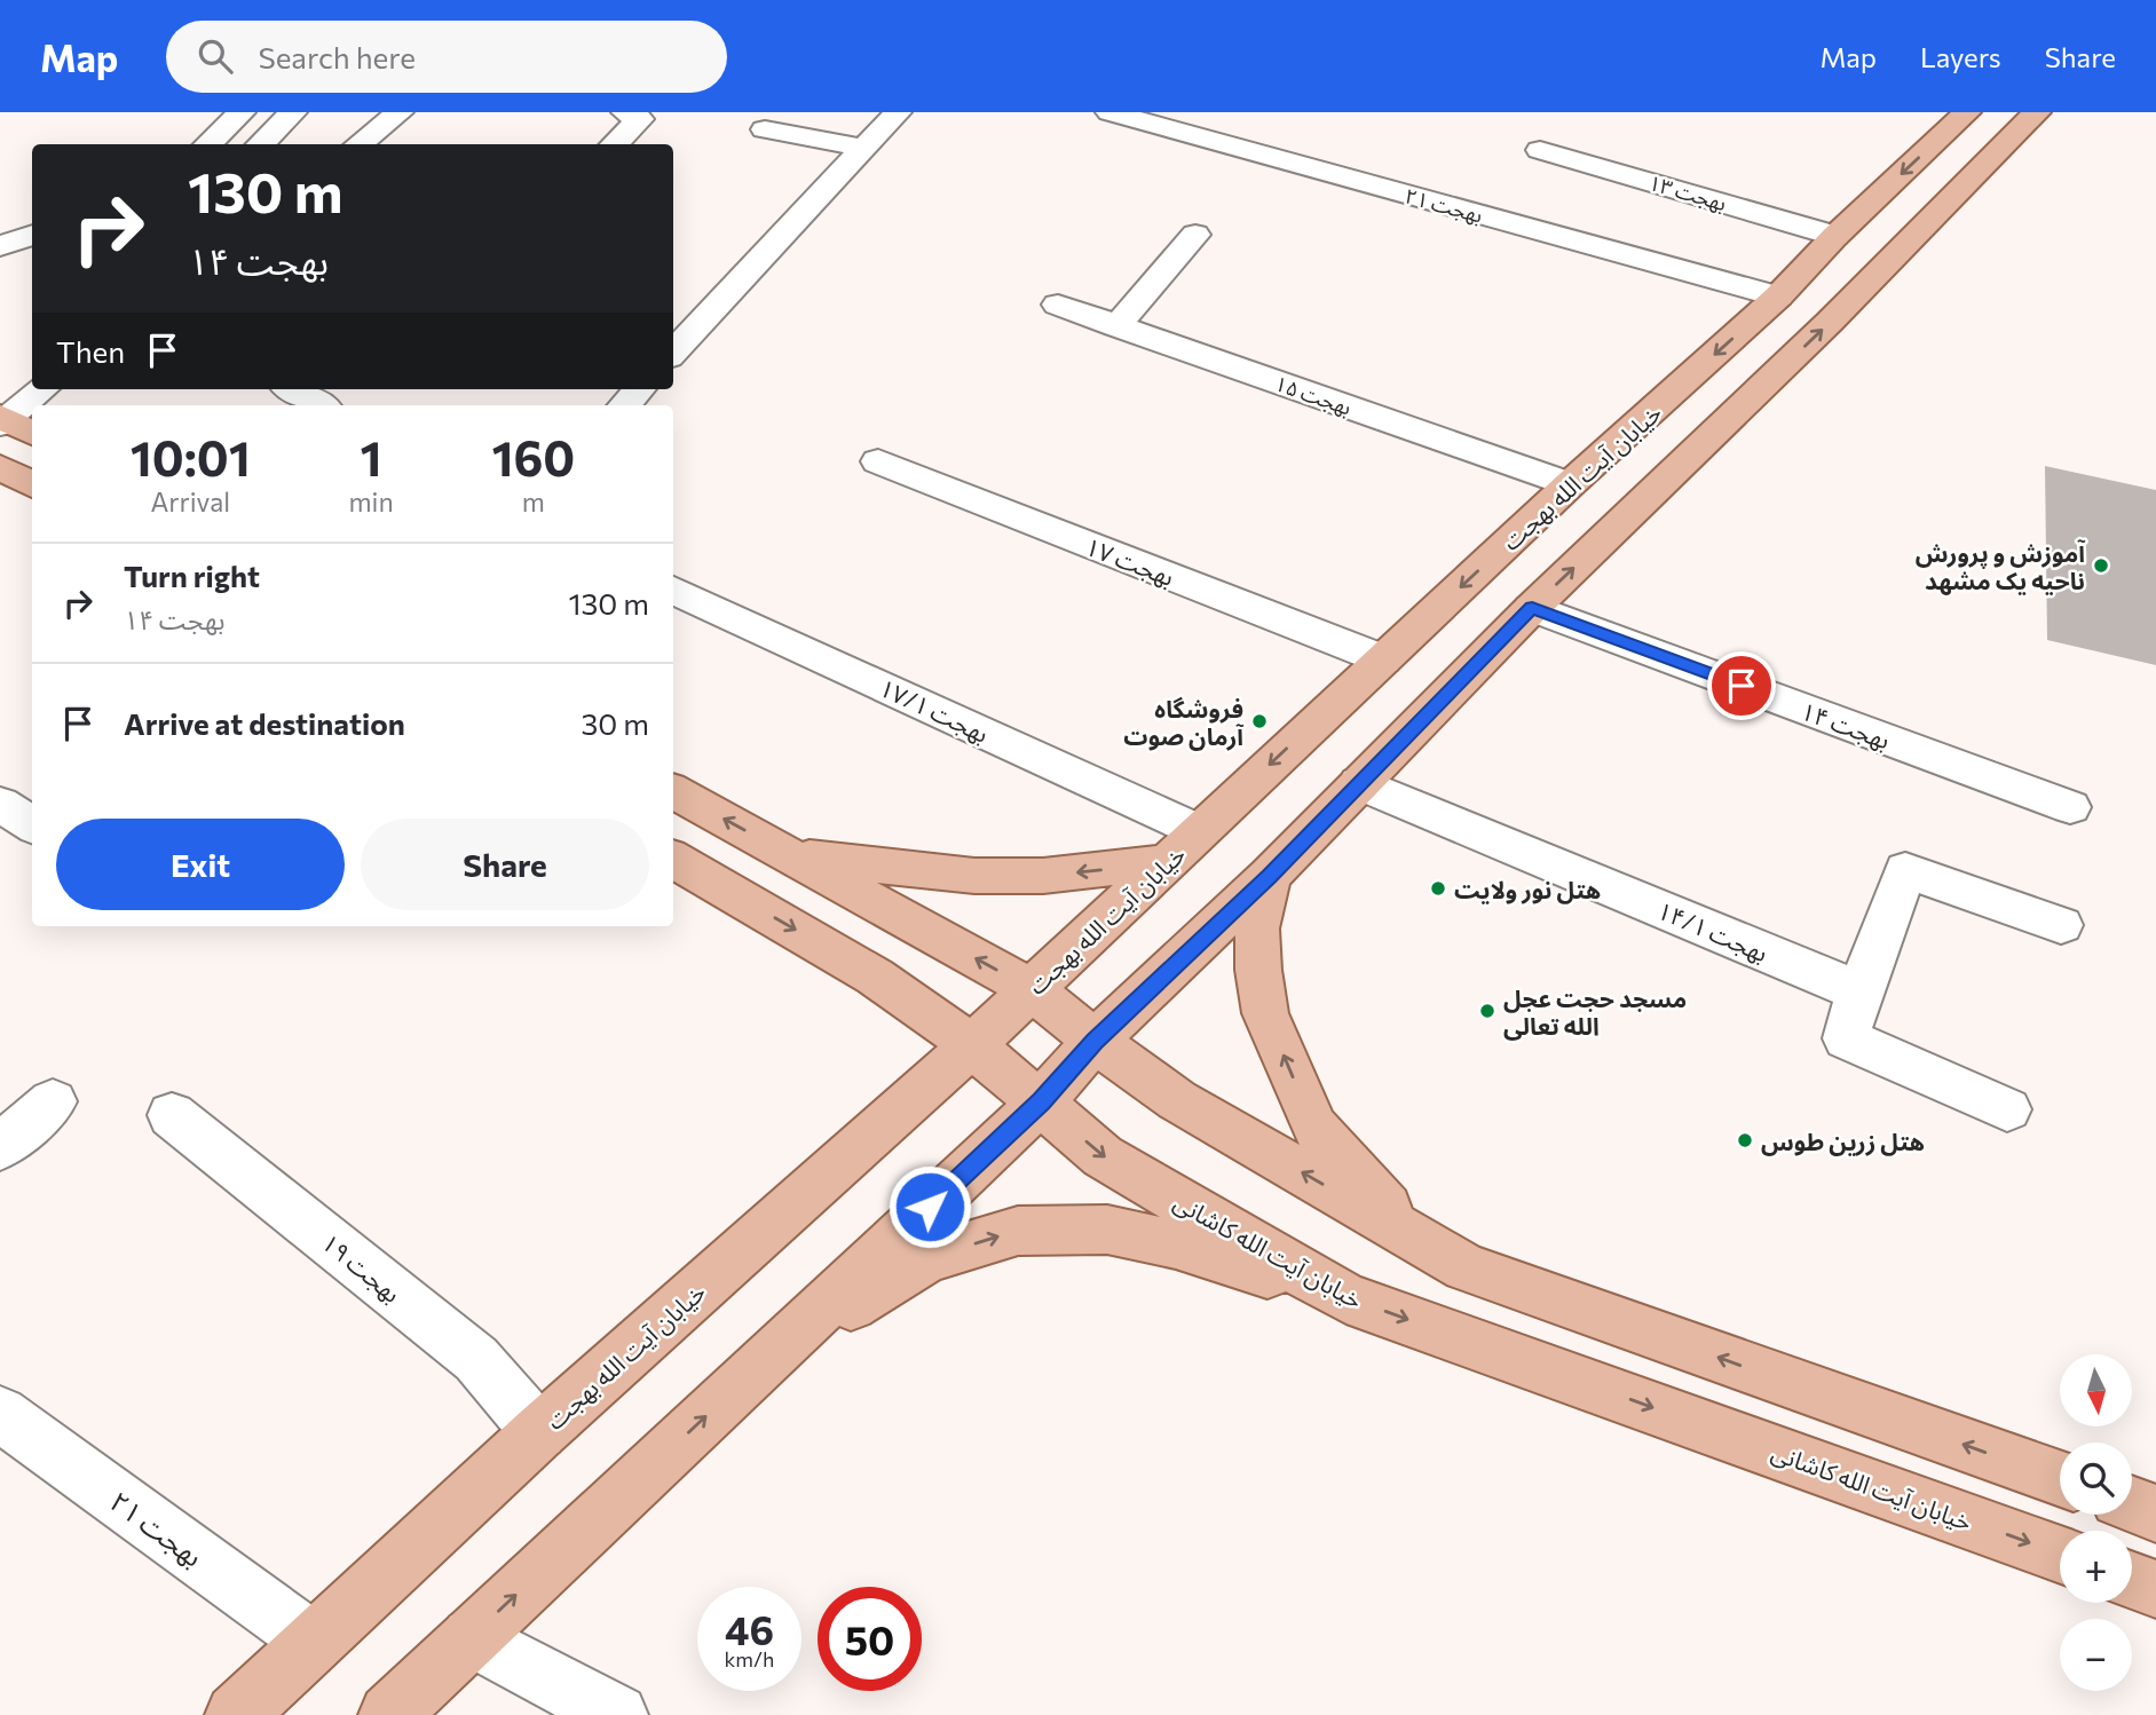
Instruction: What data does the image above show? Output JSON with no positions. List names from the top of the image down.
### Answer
{
  "streets": {
    "main road": ["خیابان آیت الله بهجت", "خیابان آیت الله کاشانی"],
    "street": [
      "بهجت ۱۳",
      "بهجت ۲۱",
      "بهجت ۱۵",
      "بهجت ۱۷",
      "بهجت ۱۷/۱",
      "بهجت ۱۴",
      "بهجت ۱۴/۱",
      "بهجت ۱۹"
    ]
  },
  "crossings": [
    ["بهجت ۱۳", "خیابان آیت الله بهجت"],
    ["بهجت ۲۱", "خیابان آیت الله بهجت"],
    ["بهجت ۱۵", "خیابان آیت الله بهجت"],
    ["خیابان آیت الله بهجت", "بهجت ۱۷"],
    ["خیابان آیت الله بهجت", "بهجت ۱۷/۱"],
    ["خیابان آیت الله بهجت", "خیابان آیت الله کاشانی"],
    ["خیابان آیت الله بهجت", "بهجت ۱۹"]
  ],
  "places": [
    "آموزش و پرورش ناحیه یک مشهد",
    "فروشگاه آرمان صوت",
    "هتل نور ولایت",
    "مسجد حجت عجل الله تعالی",
    "هتل زرین طوس"
  ],
  "north": "bottom",
  "page": {
    "header": "Map",
    "search": "Search here",
    "nav": ["Map", "Layers", "Share"],
    "turn": ["130 m", "بهجت ۱۴"],
    "then": "Then",
    "eta": [
      "10:01",
      "Arrival",
      "1",
      "min",
      "160",
      "m"
    ],
    "list": [
      {
        "name": "Turn right",
        "note": "بهجت ۱۴",
        "value": "130 m"
      },
      {
        "name": "Arrive at destination",
        "value": "30 m"
      }
    ],
    "buttons": ["Exit", "Share"],
    "map_buttons": ["+", "−"],
    "speed": "46 km/h",
    "limit": "50"
  }
}
